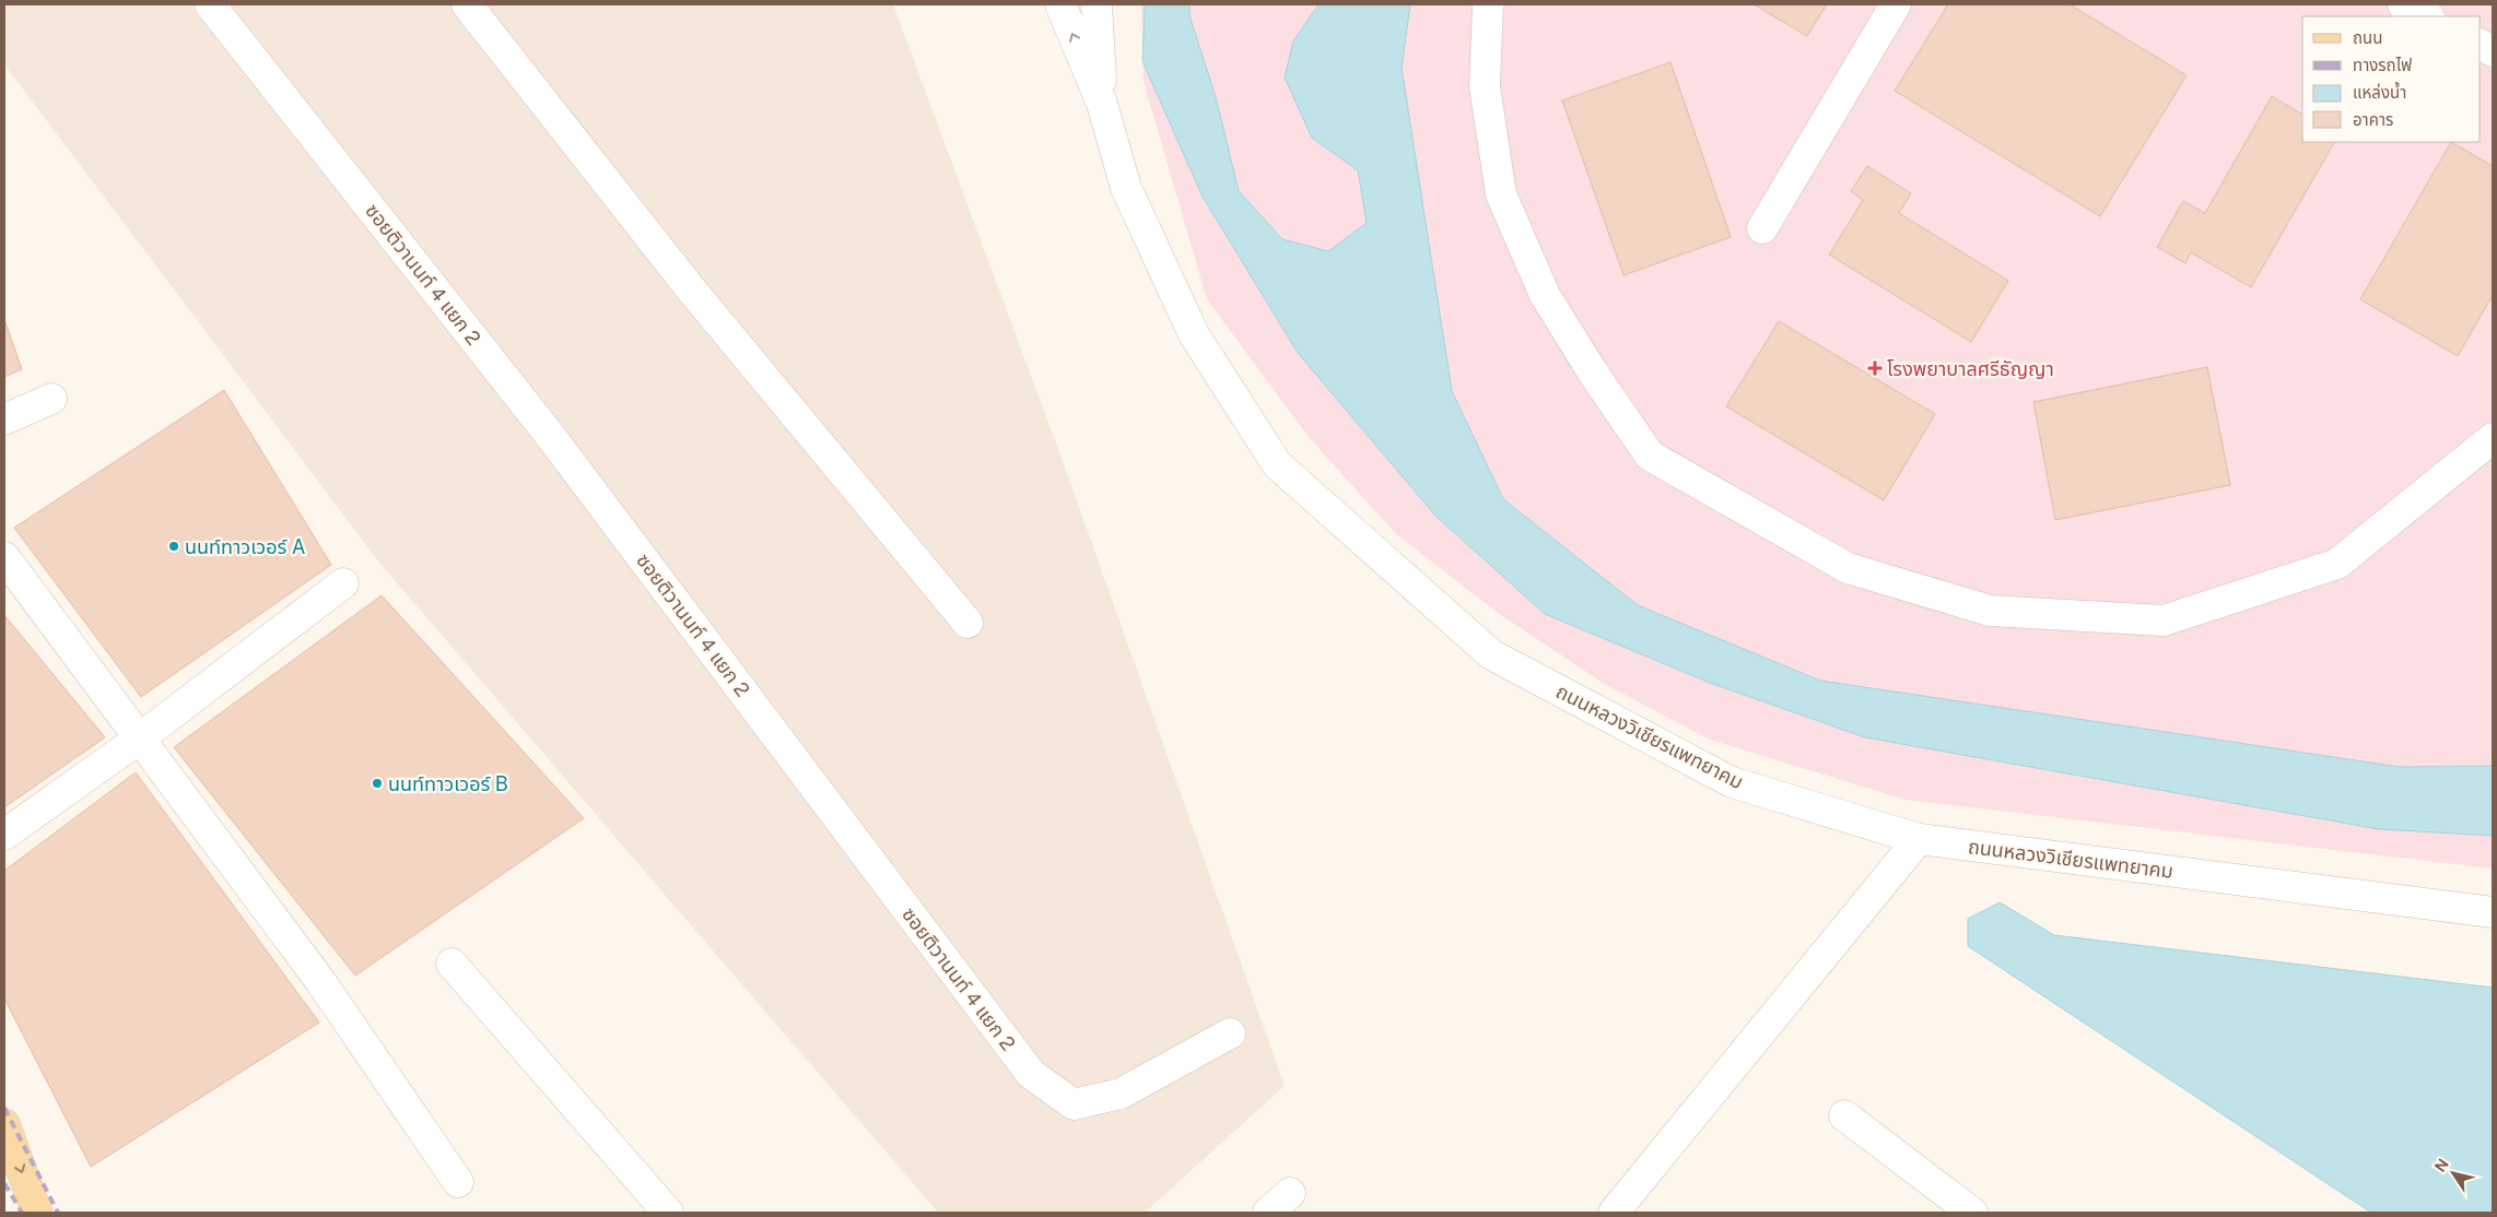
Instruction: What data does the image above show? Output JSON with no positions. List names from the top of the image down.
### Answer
{
  "streets": {
    "street": ["ซอยติวานนท์ 4 แยก 2", "ถนนหลวงวิเชียรแพทยาคม"]
  },
  "places": {
    "health": ["โรงพยาบาลศรีธัญญา"],
    "other": ["นนท์ทาวเวอร์ A", "นนท์ทาวเวอร์ B"]
  },
  "legend": [
    "ถนน",
    "ทางรถไฟ",
    "แหล่งน้ำ",
    "อาคาร"
  ],
  "north": "top left"
}
